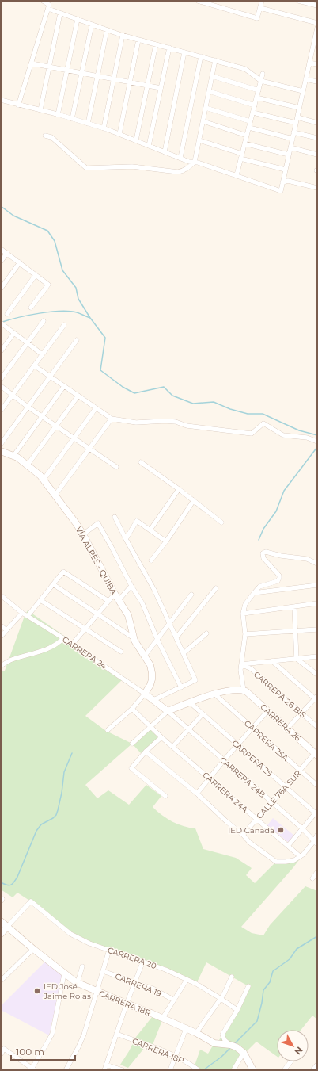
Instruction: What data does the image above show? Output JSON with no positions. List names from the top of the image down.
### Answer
{
  "streets": {
    "street": [
      "VÍA ALPES - QUIBA",
      "CARRERA 24",
      "CARRERA 26 BIS",
      "CARRERA 26",
      "CARRERA 25A",
      "CARRERA 25",
      "CARRERA 24B",
      "CARRERA 24A",
      "CALLE 76A SUR",
      "CARRERA 20",
      "CARRERA 19",
      "CARRERA 18R",
      "CARRERA 18P"
    ]
  },
  "crossings": [
    ["VÍA ALPES - QUIBA", "CARRERA 24"],
    ["CARRERA 24", "CARRERA 24B"],
    ["CARRERA 26", "CALLE 76A SUR"],
    ["CARRERA 25A", "CALLE 76A SUR"],
    ["CARRERA 25", "CALLE 76A SUR"],
    ["CARRERA 24B", "CALLE 76A SUR"],
    ["CARRERA 24A", "CALLE 76A SUR"],
    ["CARRERA 20", "CARRERA 18R"]
  ],
  "places": ["IED Canadá", "IED José Jaime Rojas"],
  "scale_bar": "100 m",
  "north": "bottom right"
}
